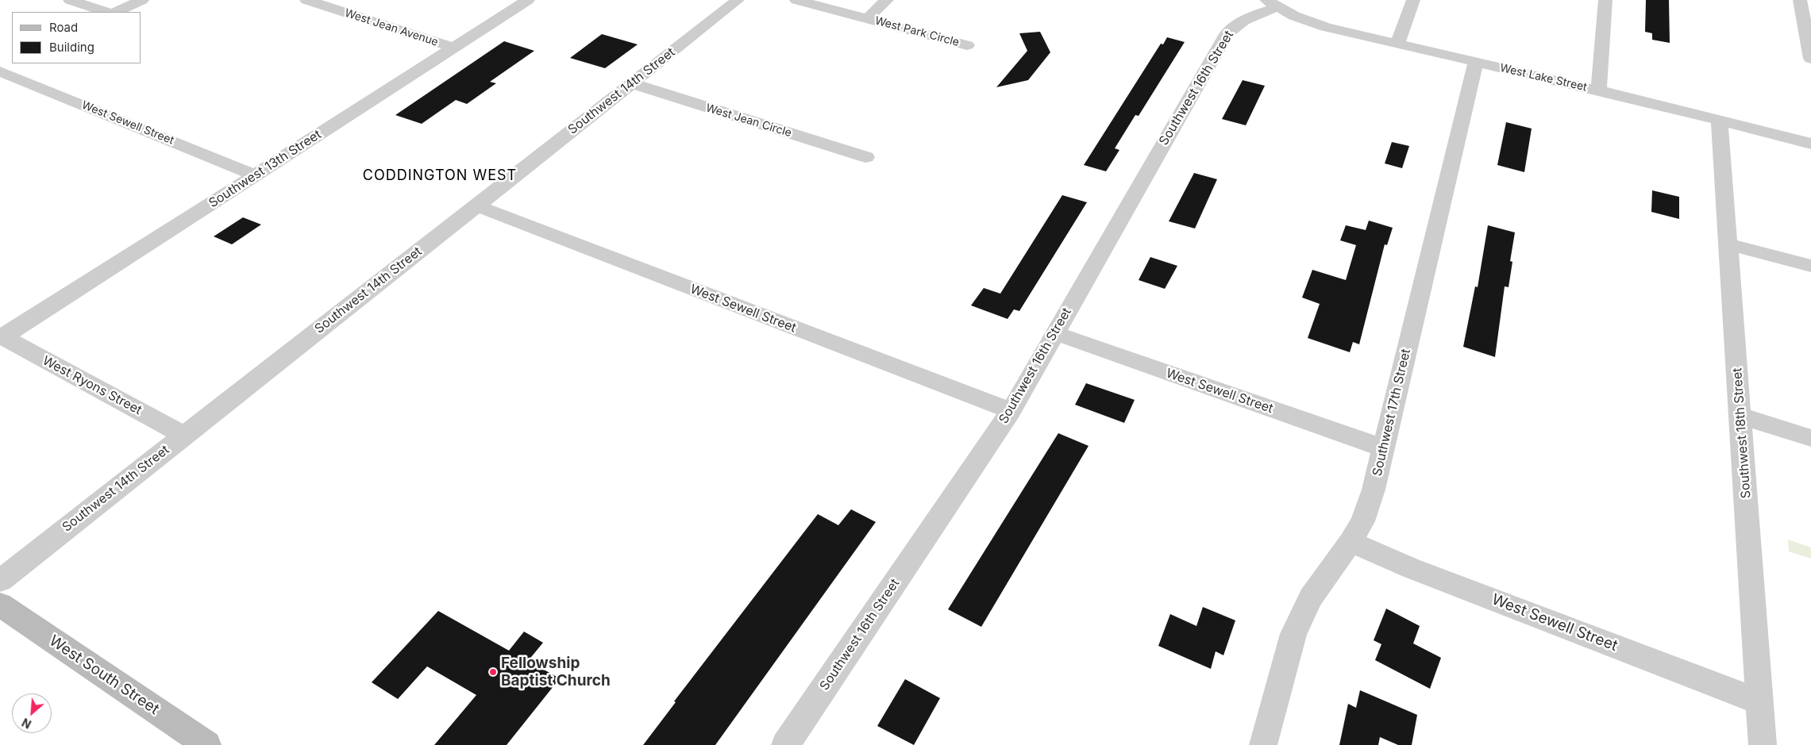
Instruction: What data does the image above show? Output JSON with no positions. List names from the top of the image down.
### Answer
{
  "streets": {
    "street": [
      "West Jean Avenue",
      "West Park Circle",
      "West Lake Street",
      "Southwest 16th Street",
      "Southwest 14th Street",
      "West Jean Circle",
      "West Sewell Street",
      "Southwest 13th Street",
      "West Ryons Street",
      "Southwest 17th Street",
      "Southwest 18th Street",
      "West South Street"
    ]
  },
  "crossings": [
    ["West Jean Avenue", "Southwest 13th Street"],
    ["West Lake Street", "Southwest 16th Street"],
    ["West Lake Street", "Southwest 17th Street"],
    ["West Lake Street", "Southwest 18th Street"],
    ["Southwest 16th Street", "West Sewell Street"],
    ["Southwest 14th Street", "West Jean Circle"],
    ["Southwest 14th Street", "West Sewell Street"],
    ["Southwest 14th Street", "West Ryons Street"],
    ["West Sewell Street", "Southwest 13th Street"],
    ["West Sewell Street", "Southwest 17th Street"],
    ["West Sewell Street", "Southwest 18th Street"],
    ["Southwest 13th Street", "West Ryons Street"]
  ],
  "districts": ["CODDINGTON WEST"],
  "places": ["Fellowship Baptist Church"],
  "legend": ["Road", "Building"],
  "north": "bottom left"
}
